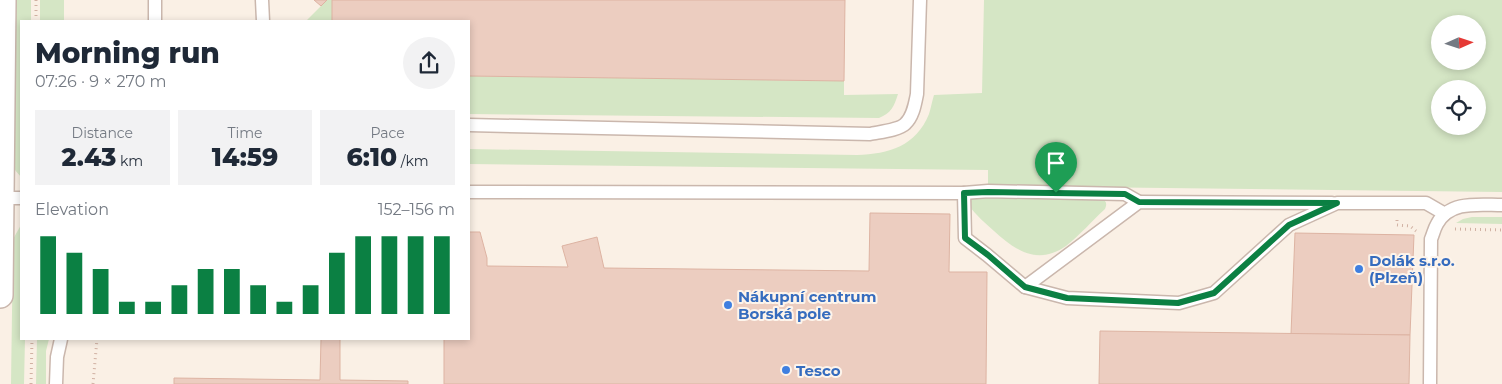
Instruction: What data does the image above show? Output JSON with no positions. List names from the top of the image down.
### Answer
{
  "places": ["Dolák s.r.o. (Plzeň)", "Nákupní centrum Borská pole", "Tesco"],
  "north": "right",
  "page": {
    "heading": ["Morning run", "07:26 · 9 × 270 m"],
    "stats": [
      ["Distance", "2.43 km"],
      ["Time", "14:59"],
      ["Pace", "6:10 /km"]
    ],
    "chart": ["Elevation", "152–156 m"]
  }
}
